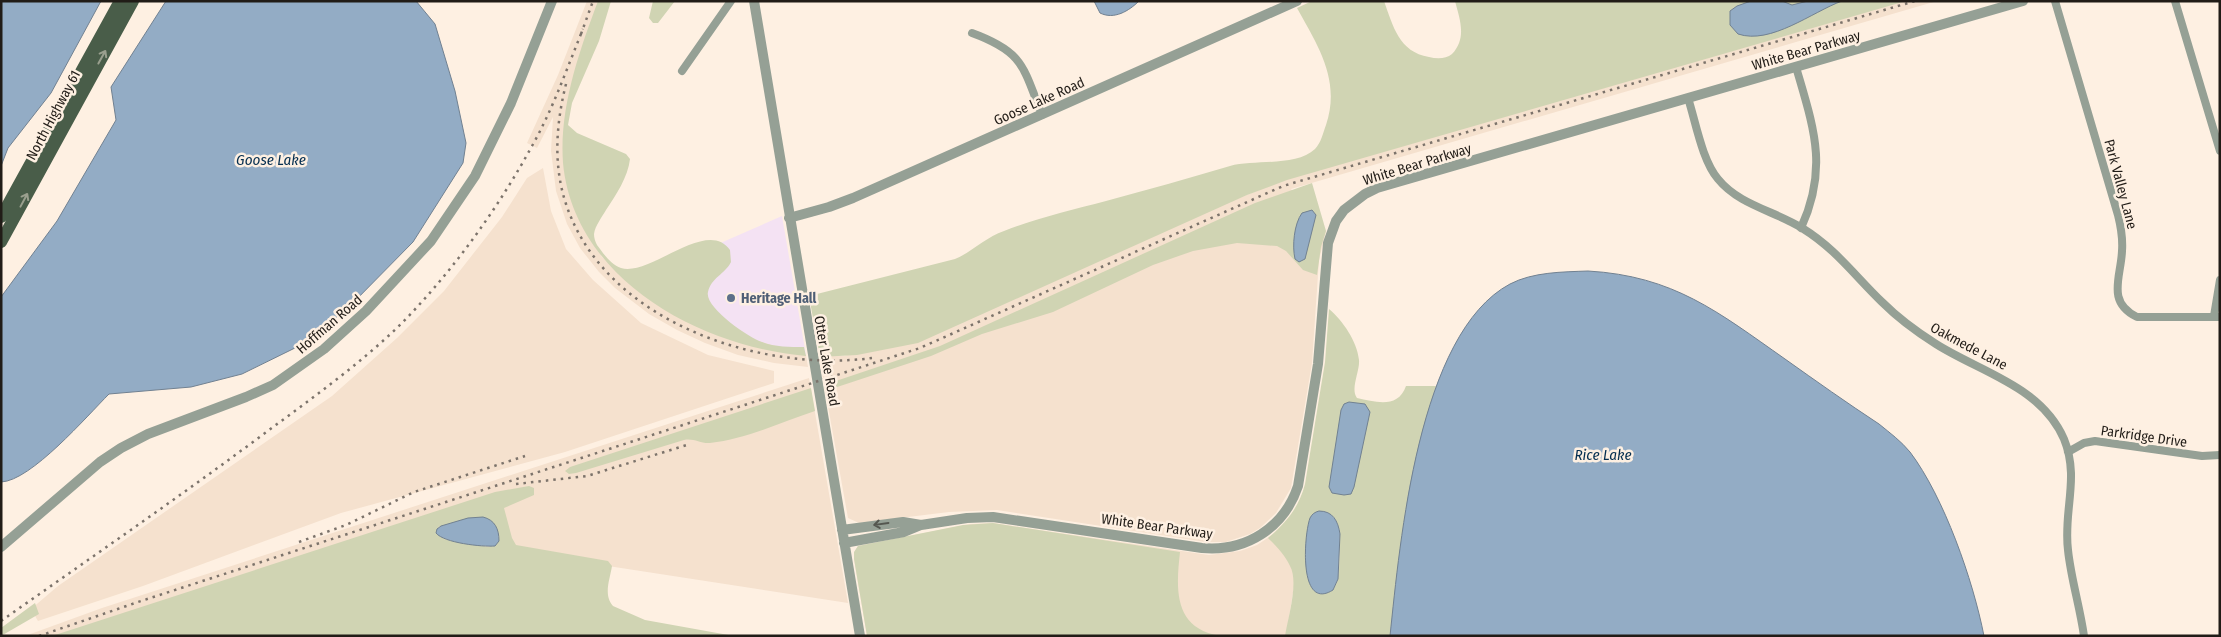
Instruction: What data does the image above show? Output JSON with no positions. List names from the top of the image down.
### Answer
{
  "streets": {
    "main road": ["North Highway 61"],
    "street": [
      "White Bear Parkway",
      "Goose Lake Road",
      "Park Valley Lane",
      "Hoffman Road",
      "Oakmede Lane",
      "Otter Lake Road",
      "Parkridge Drive"
    ]
  },
  "crossings": [
    ["White Bear Parkway", "Oakmede Lane"],
    ["White Bear Parkway", "Otter Lake Road"],
    ["Goose Lake Road", "Otter Lake Road"],
    ["Oakmede Lane", "Parkridge Drive"]
  ],
  "water": ["Goose Lake", "Rice Lake"],
  "places": ["Heritage Hall"]
}
